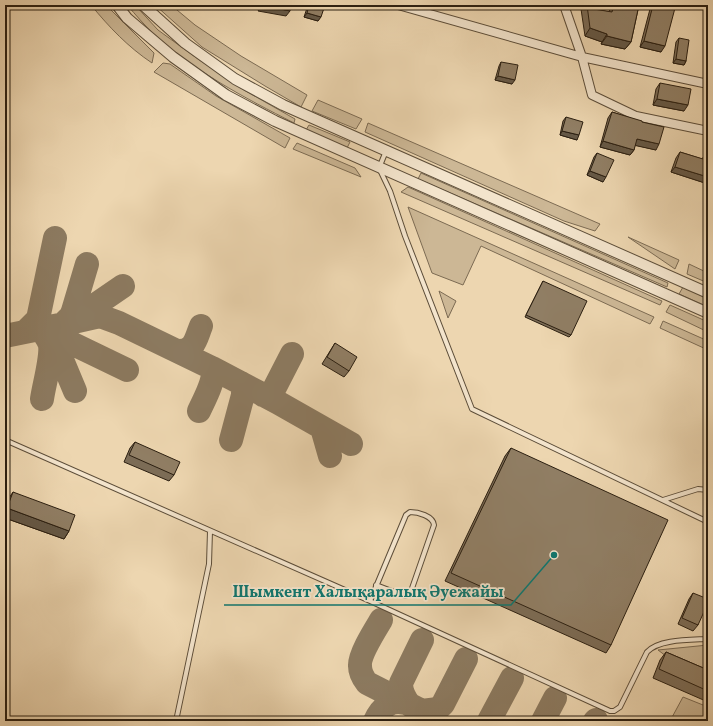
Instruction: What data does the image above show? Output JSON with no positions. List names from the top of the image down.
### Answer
{
  "places": ["Шымкент Халықаралық Әуежайы"]
}
